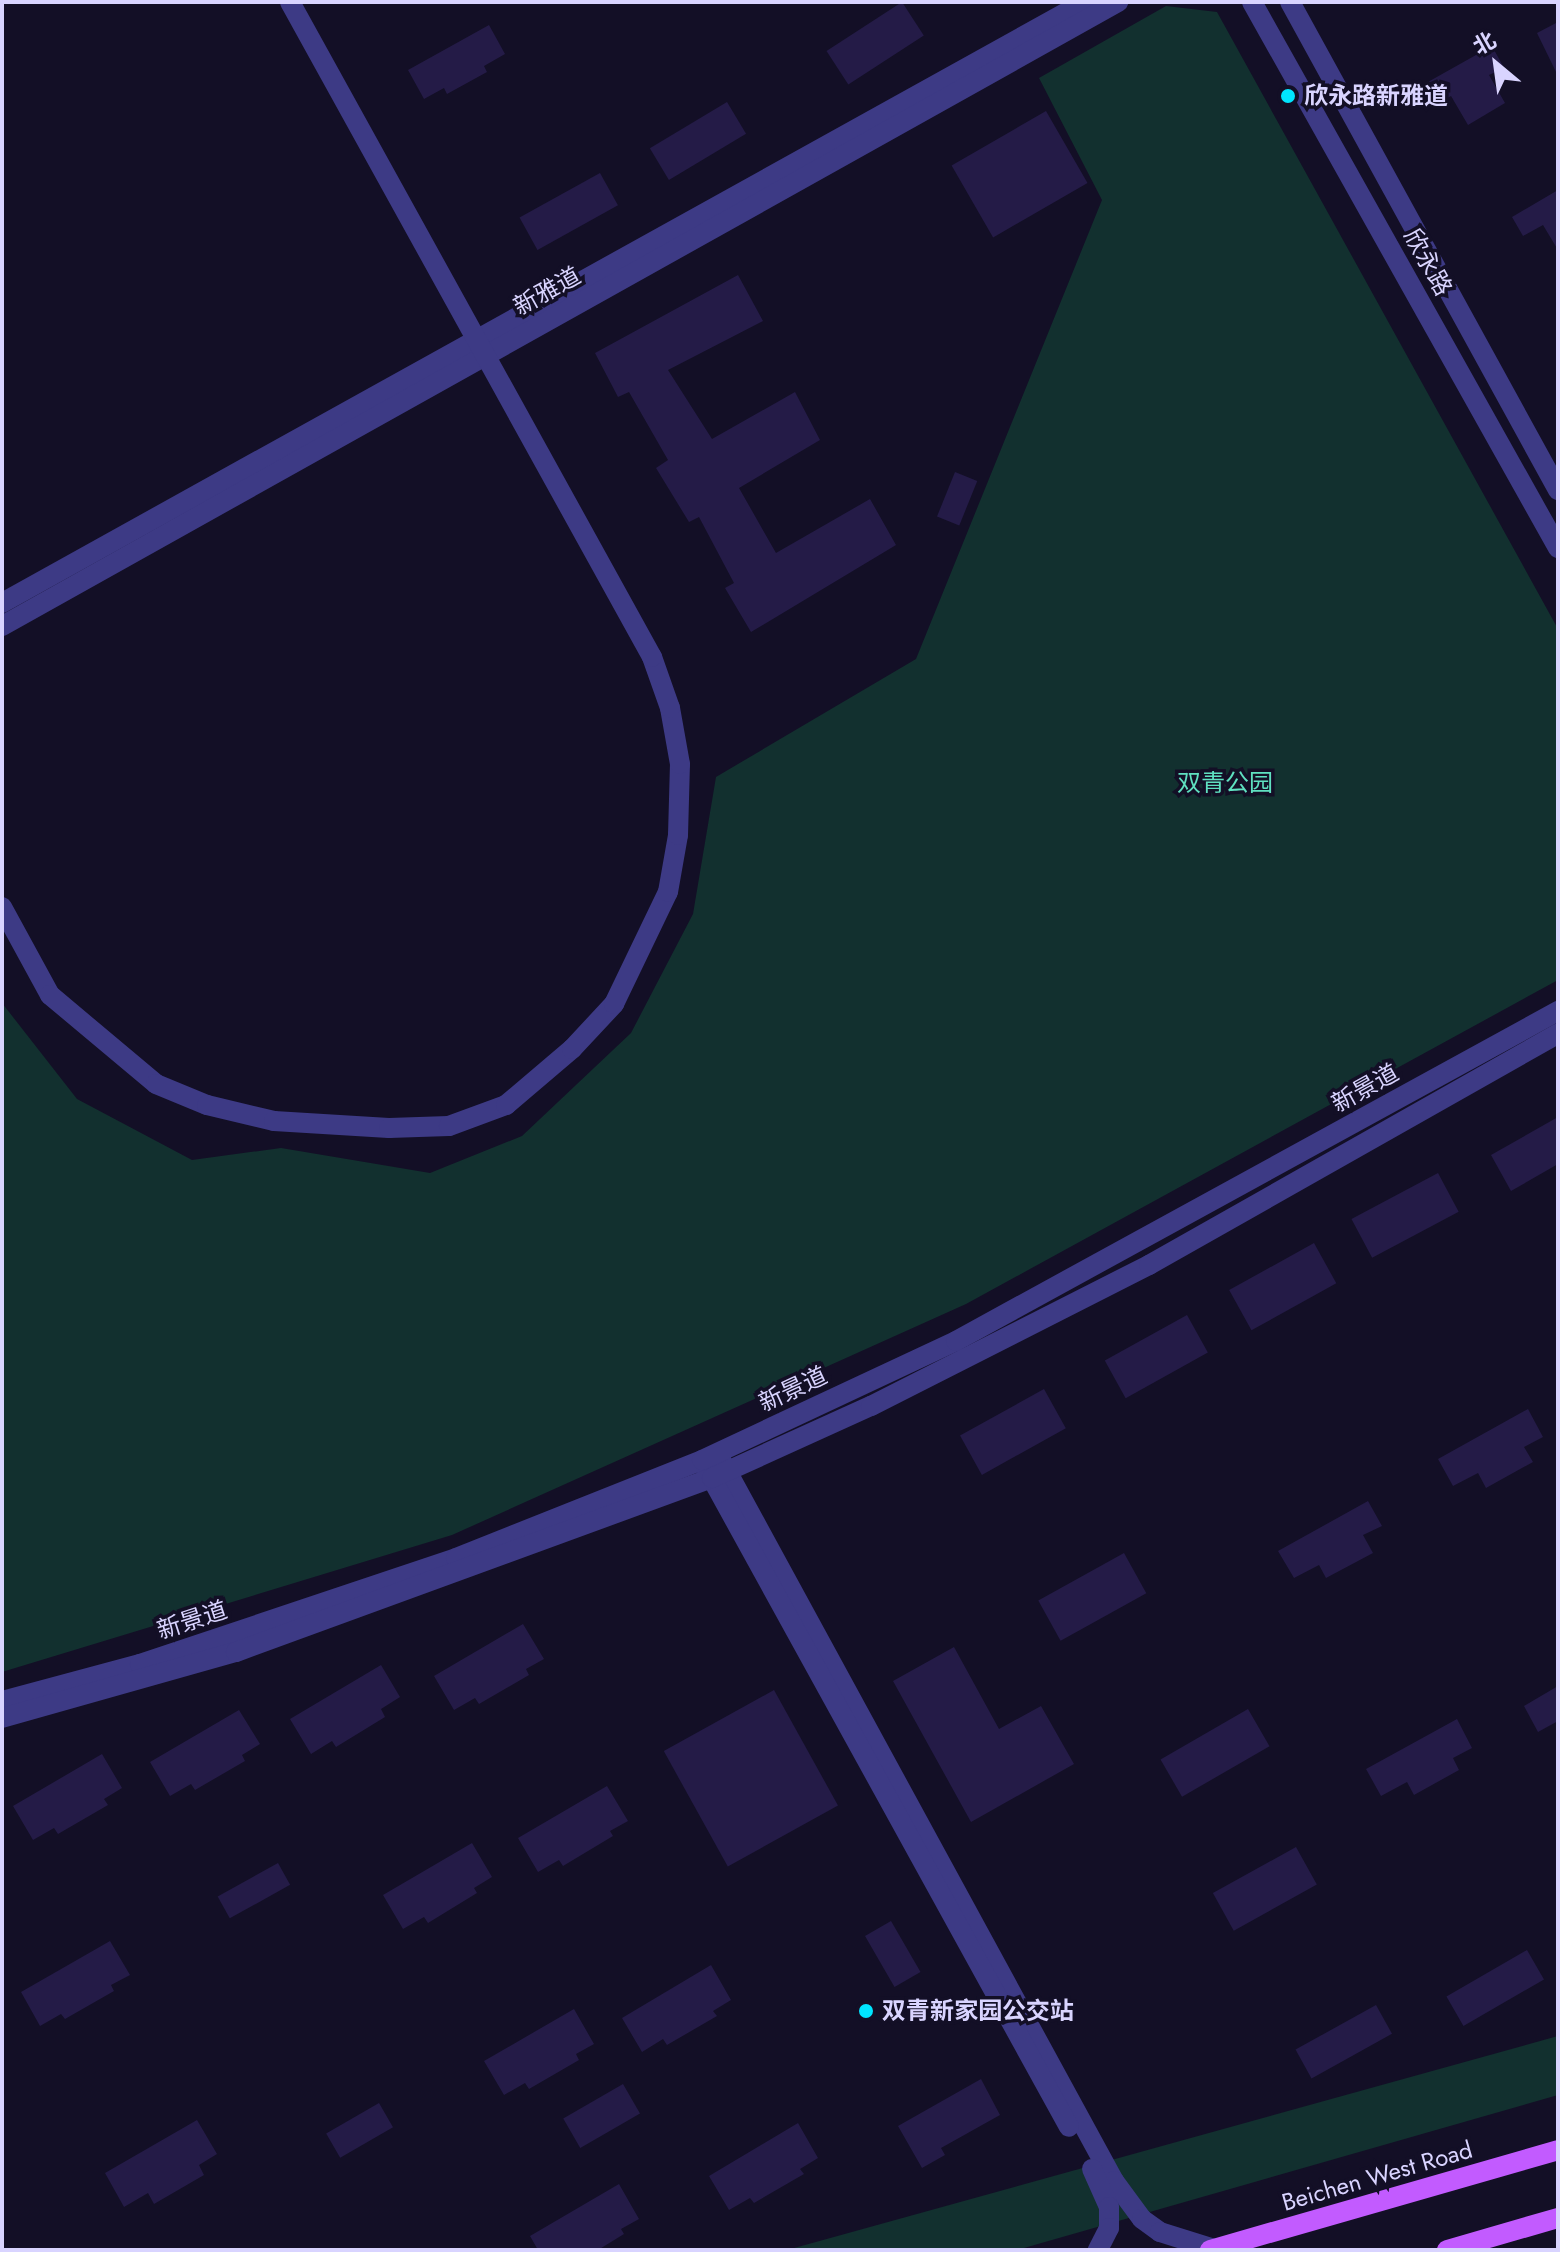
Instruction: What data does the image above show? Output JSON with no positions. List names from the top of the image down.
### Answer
{
  "streets": {
    "main road": ["Beichen West Road"],
    "street": ["欣永路", "新雅道", "新景道"]
  },
  "parks": ["双青公园"],
  "places": ["欣永路新雅道", "双青新家园公交站"],
  "north": "top left"
}
